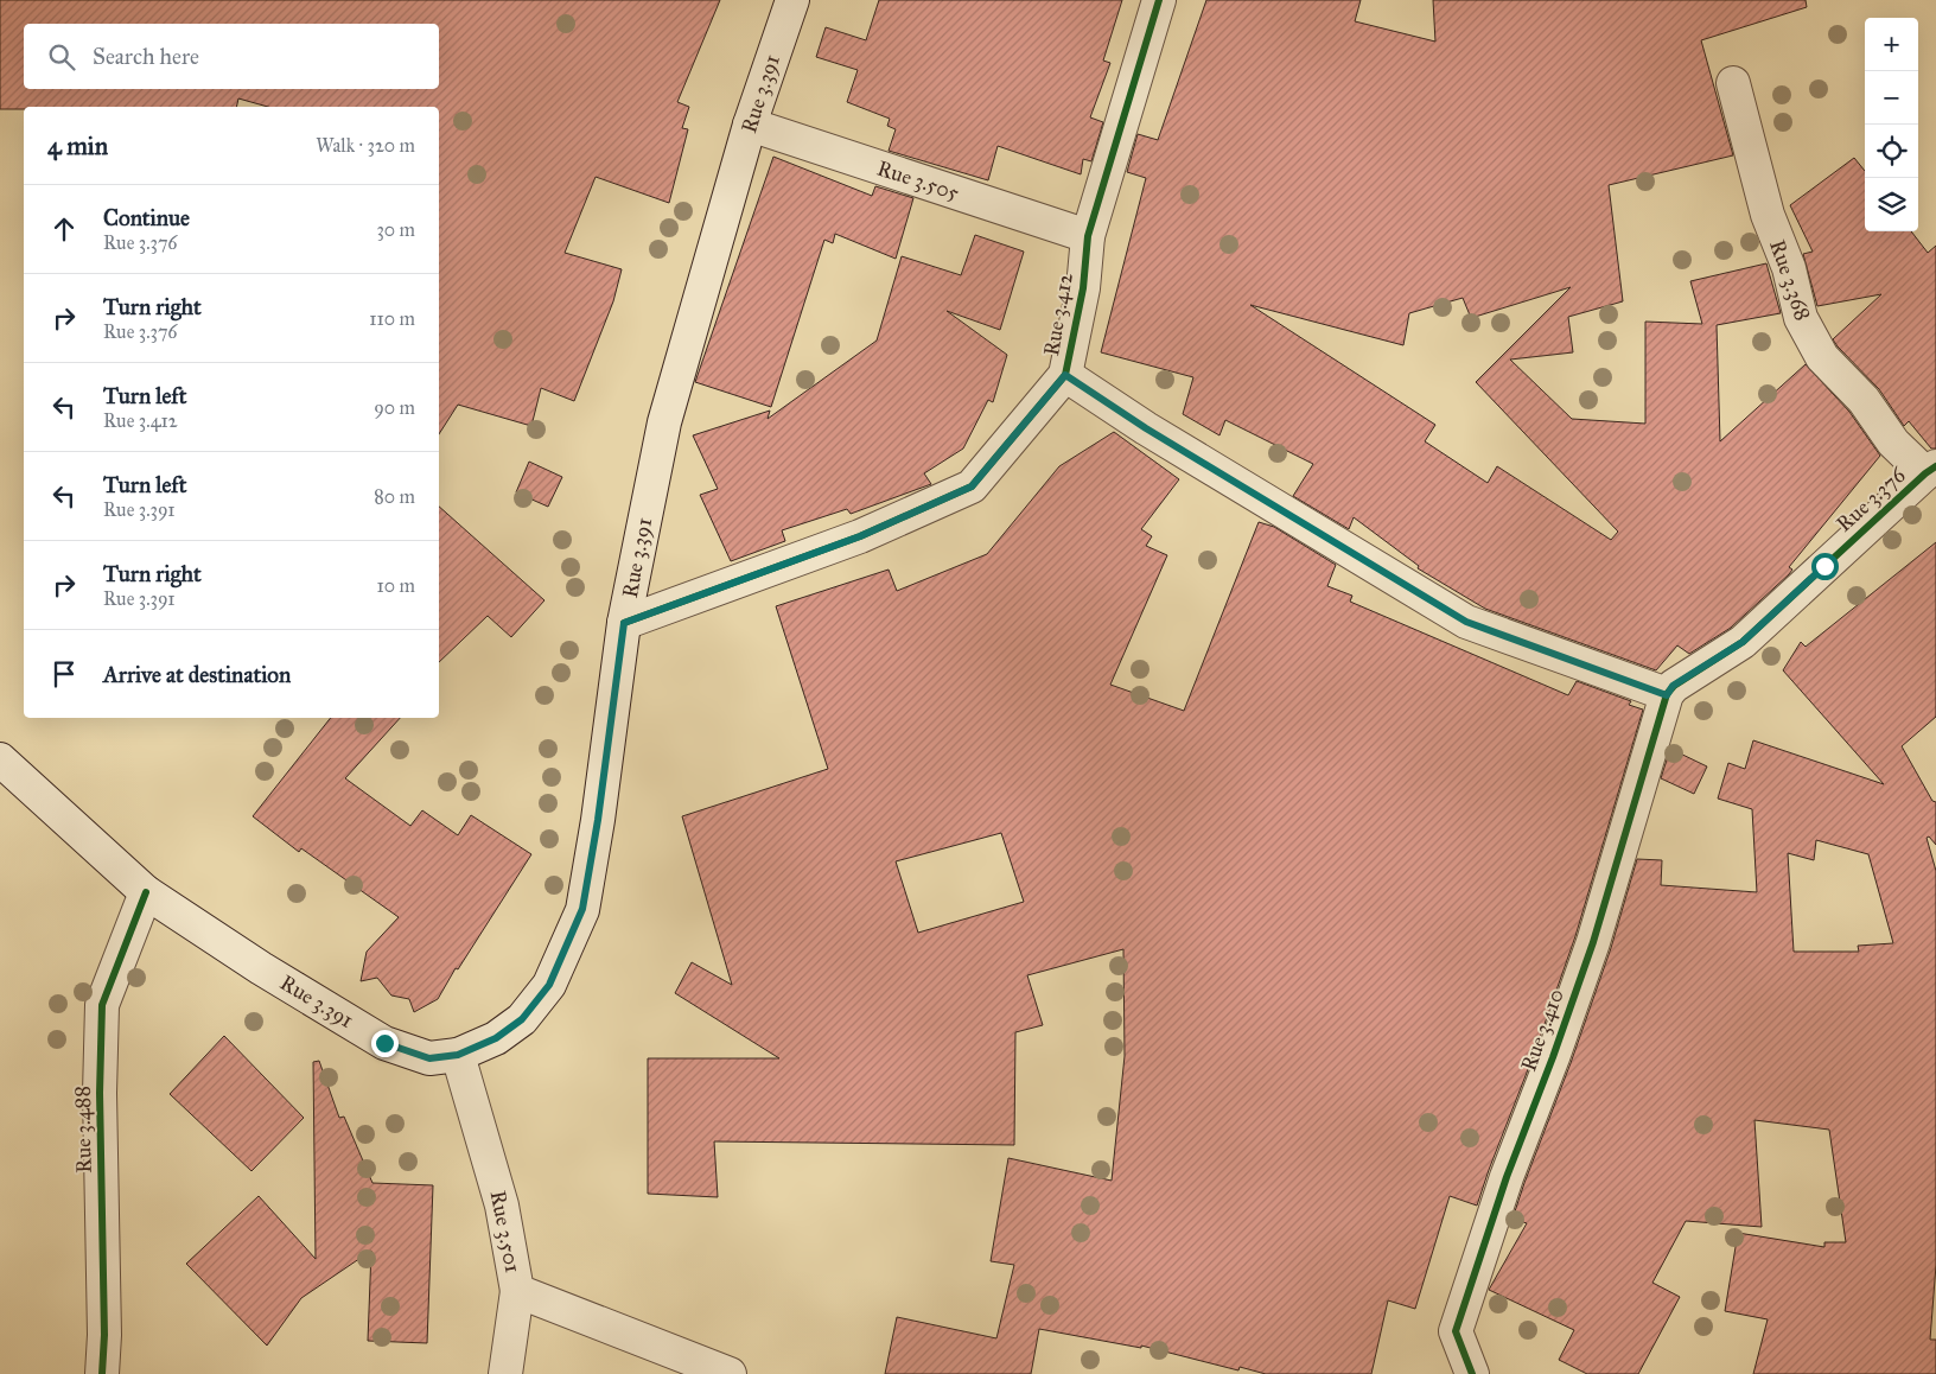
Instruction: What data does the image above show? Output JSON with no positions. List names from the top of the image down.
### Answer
{
  "streets": {
    "street": [
      "Rue 3.391",
      "Rue 3.505",
      "Rue 3.368",
      "Rue 3.412",
      "Rue 3.376",
      "Rue 3.410",
      "Rue 3.488",
      "Rue 3.501"
    ]
  },
  "crossings": [
    ["Rue 3.391", "Rue 3.505"],
    ["Rue 3.391", "Rue 3.412"],
    ["Rue 3.391", "Rue 3.488"],
    ["Rue 3.391", "Rue 3.501"],
    ["Rue 3.505", "Rue 3.412"],
    ["Rue 3.368", "Rue 3.376"],
    ["Rue 3.376", "Rue 3.410"]
  ],
  "page": {
    "map_buttons": ["+", "−"],
    "search": "Search here",
    "heading": ["4 min", "Walk · 320 m"],
    "list": [
      ["Continue", "Rue 3.376", "30 m"],
      ["Turn right", "Rue 3.376", "110 m"],
      ["Turn left", "Rue 3.412", "90 m"],
      ["Turn left", "Rue 3.391", "80 m"],
      ["Turn right", "Rue 3.391", "10 m"],
      "Arrive at destination"
    ]
  }
}
